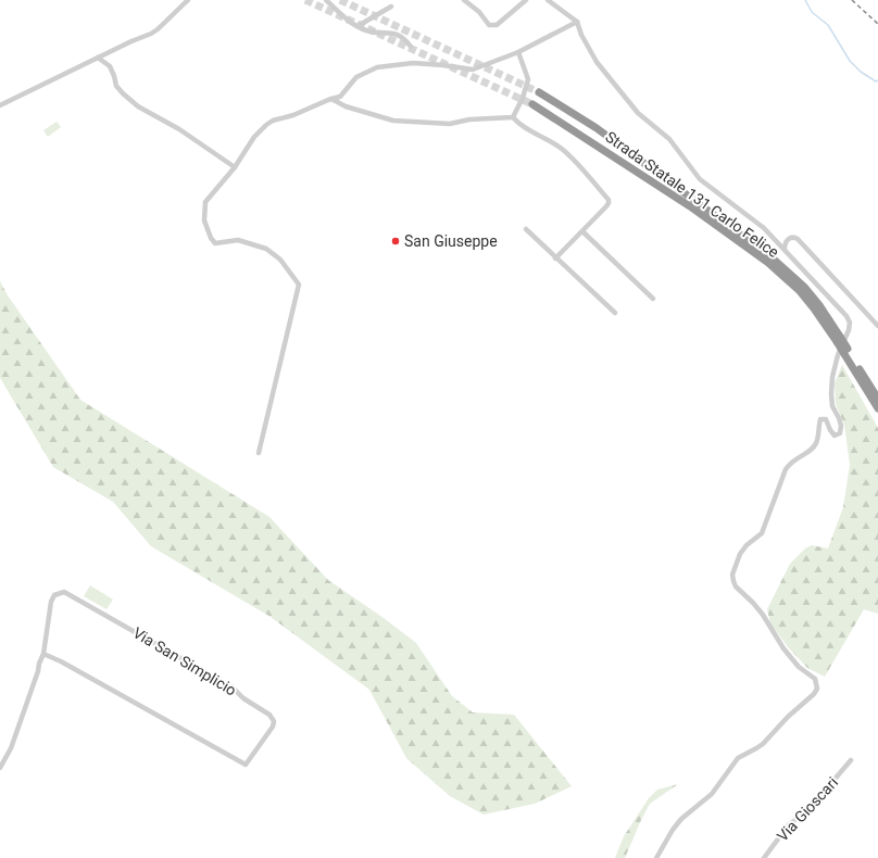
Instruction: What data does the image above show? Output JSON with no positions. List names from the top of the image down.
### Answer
{
  "streets": {
    "highway": ["Strada Statale 131 Carlo Felice"],
    "street": ["Via San Simplicio", "Via Gioscari"]
  },
  "places": ["San Giuseppe"]
}
